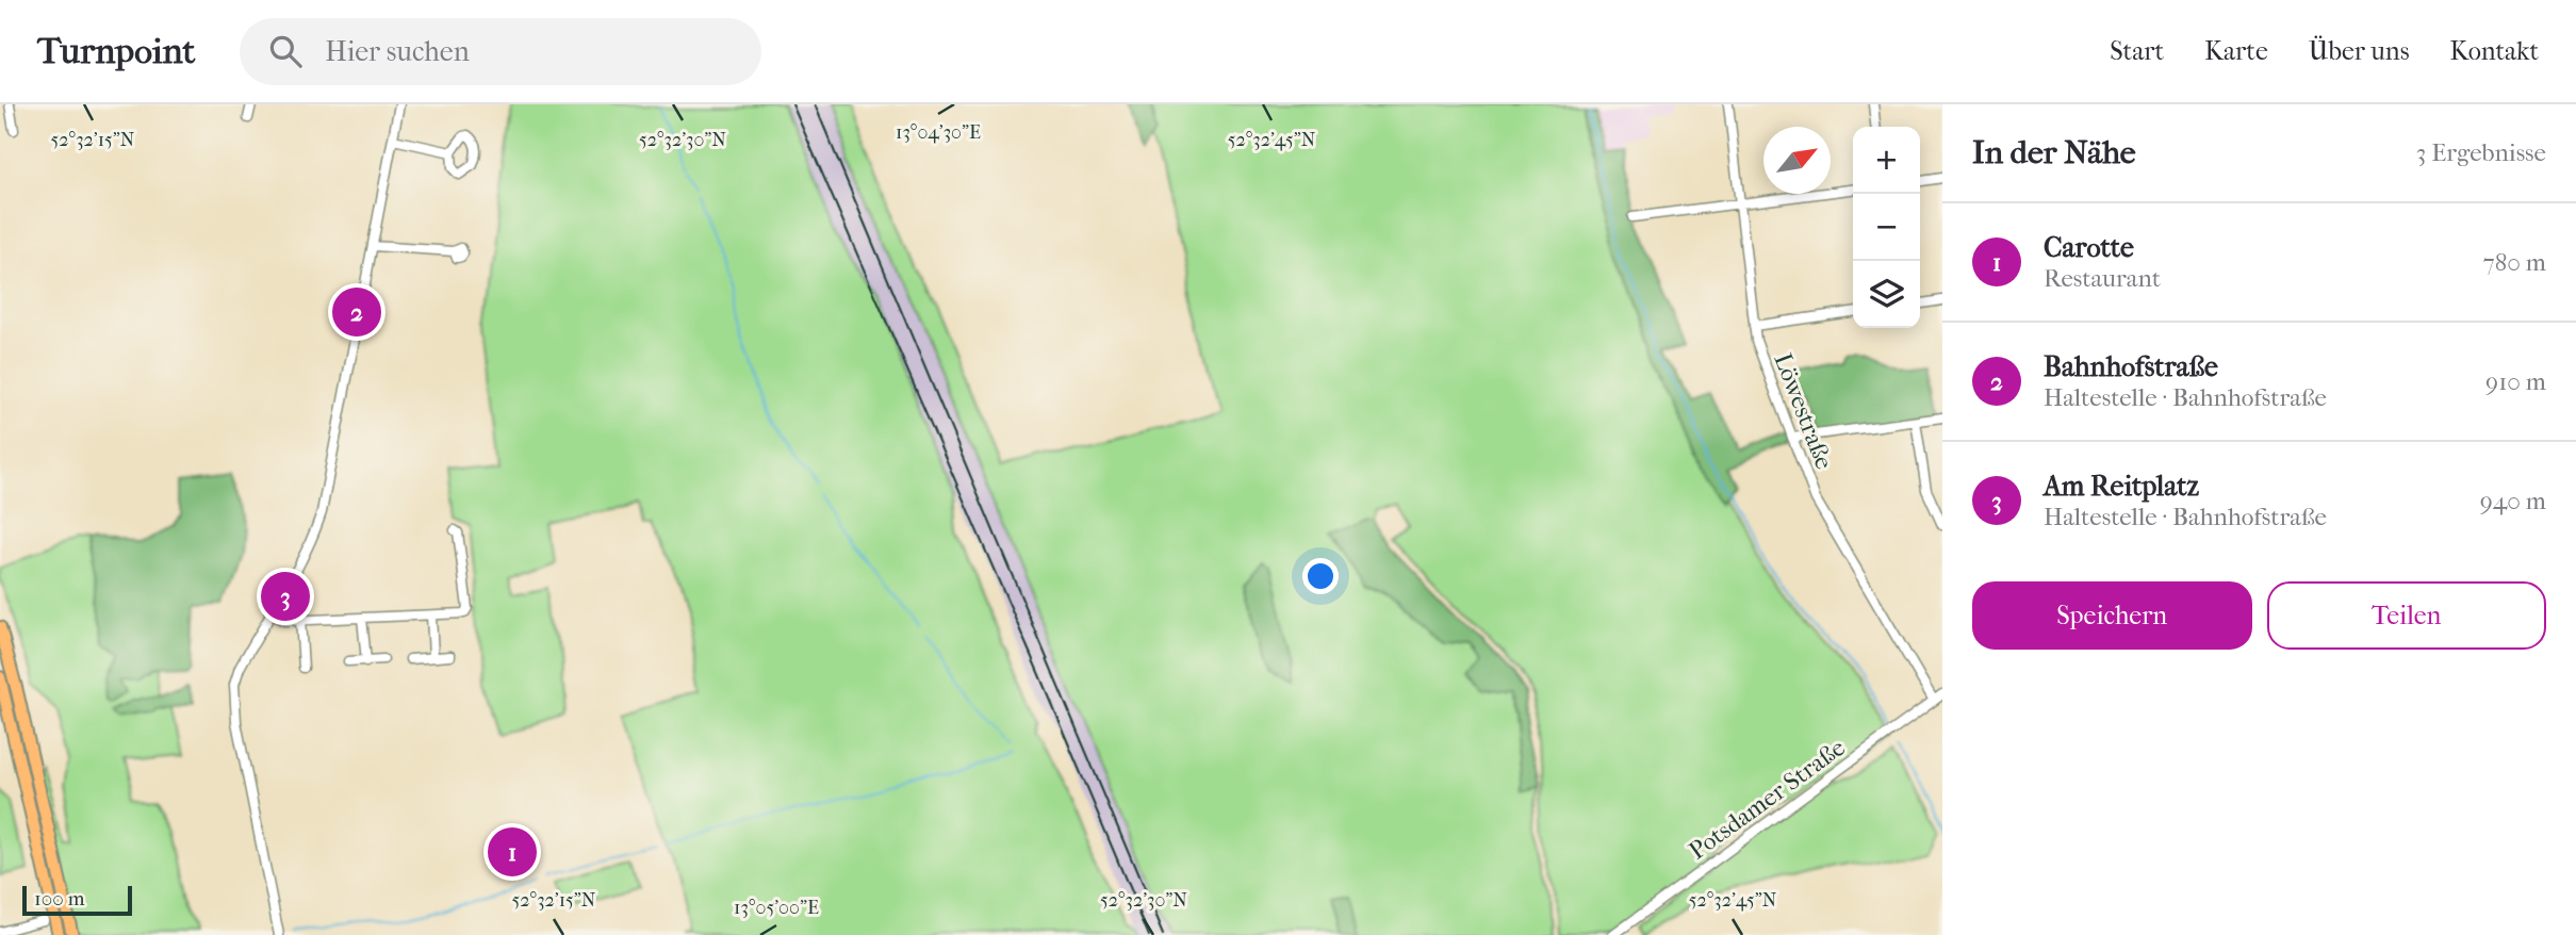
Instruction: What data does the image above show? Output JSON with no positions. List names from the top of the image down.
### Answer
{
  "streets": {
    "street": ["Löwestraße", "Potsdamer Straße"]
  },
  "crossings": [
    ["Löwestraße", "Potsdamer Straße"]
  ],
  "scale_bar": "100 m",
  "north": "top right",
  "page": {
    "header": "Turnpoint",
    "search": "Hier suchen",
    "nav": [
      "Start",
      "Karte",
      "Über uns",
      "Kontakt"
    ],
    "heading": ["In der Nähe", "3 Ergebnisse"],
    "map_buttons": ["+", "−"],
    "list": [
      {
        "mark": "1",
        "name": "Carotte",
        "note": "Restaurant",
        "value": "780 m"
      },
      {
        "mark": "2",
        "name": "Bahnhofstraße",
        "note": "Haltestelle · Bahnhofstraße",
        "value": "910 m"
      },
      {
        "mark": "3",
        "name": "Am Reitplatz",
        "note": "Haltestelle · Bahnhofstraße",
        "value": "940 m"
      }
    ],
    "pins": ["2", "3", "1"],
    "buttons": ["Speichern", "Teilen"],
    "scale": "100 m"
  },
  "coordinates": [
    "13°04'30\"E",
    "52°32'15\"N",
    "52°32'30\"N",
    "52°32'45\"N",
    "13°05'00\"E"
  ]
}
